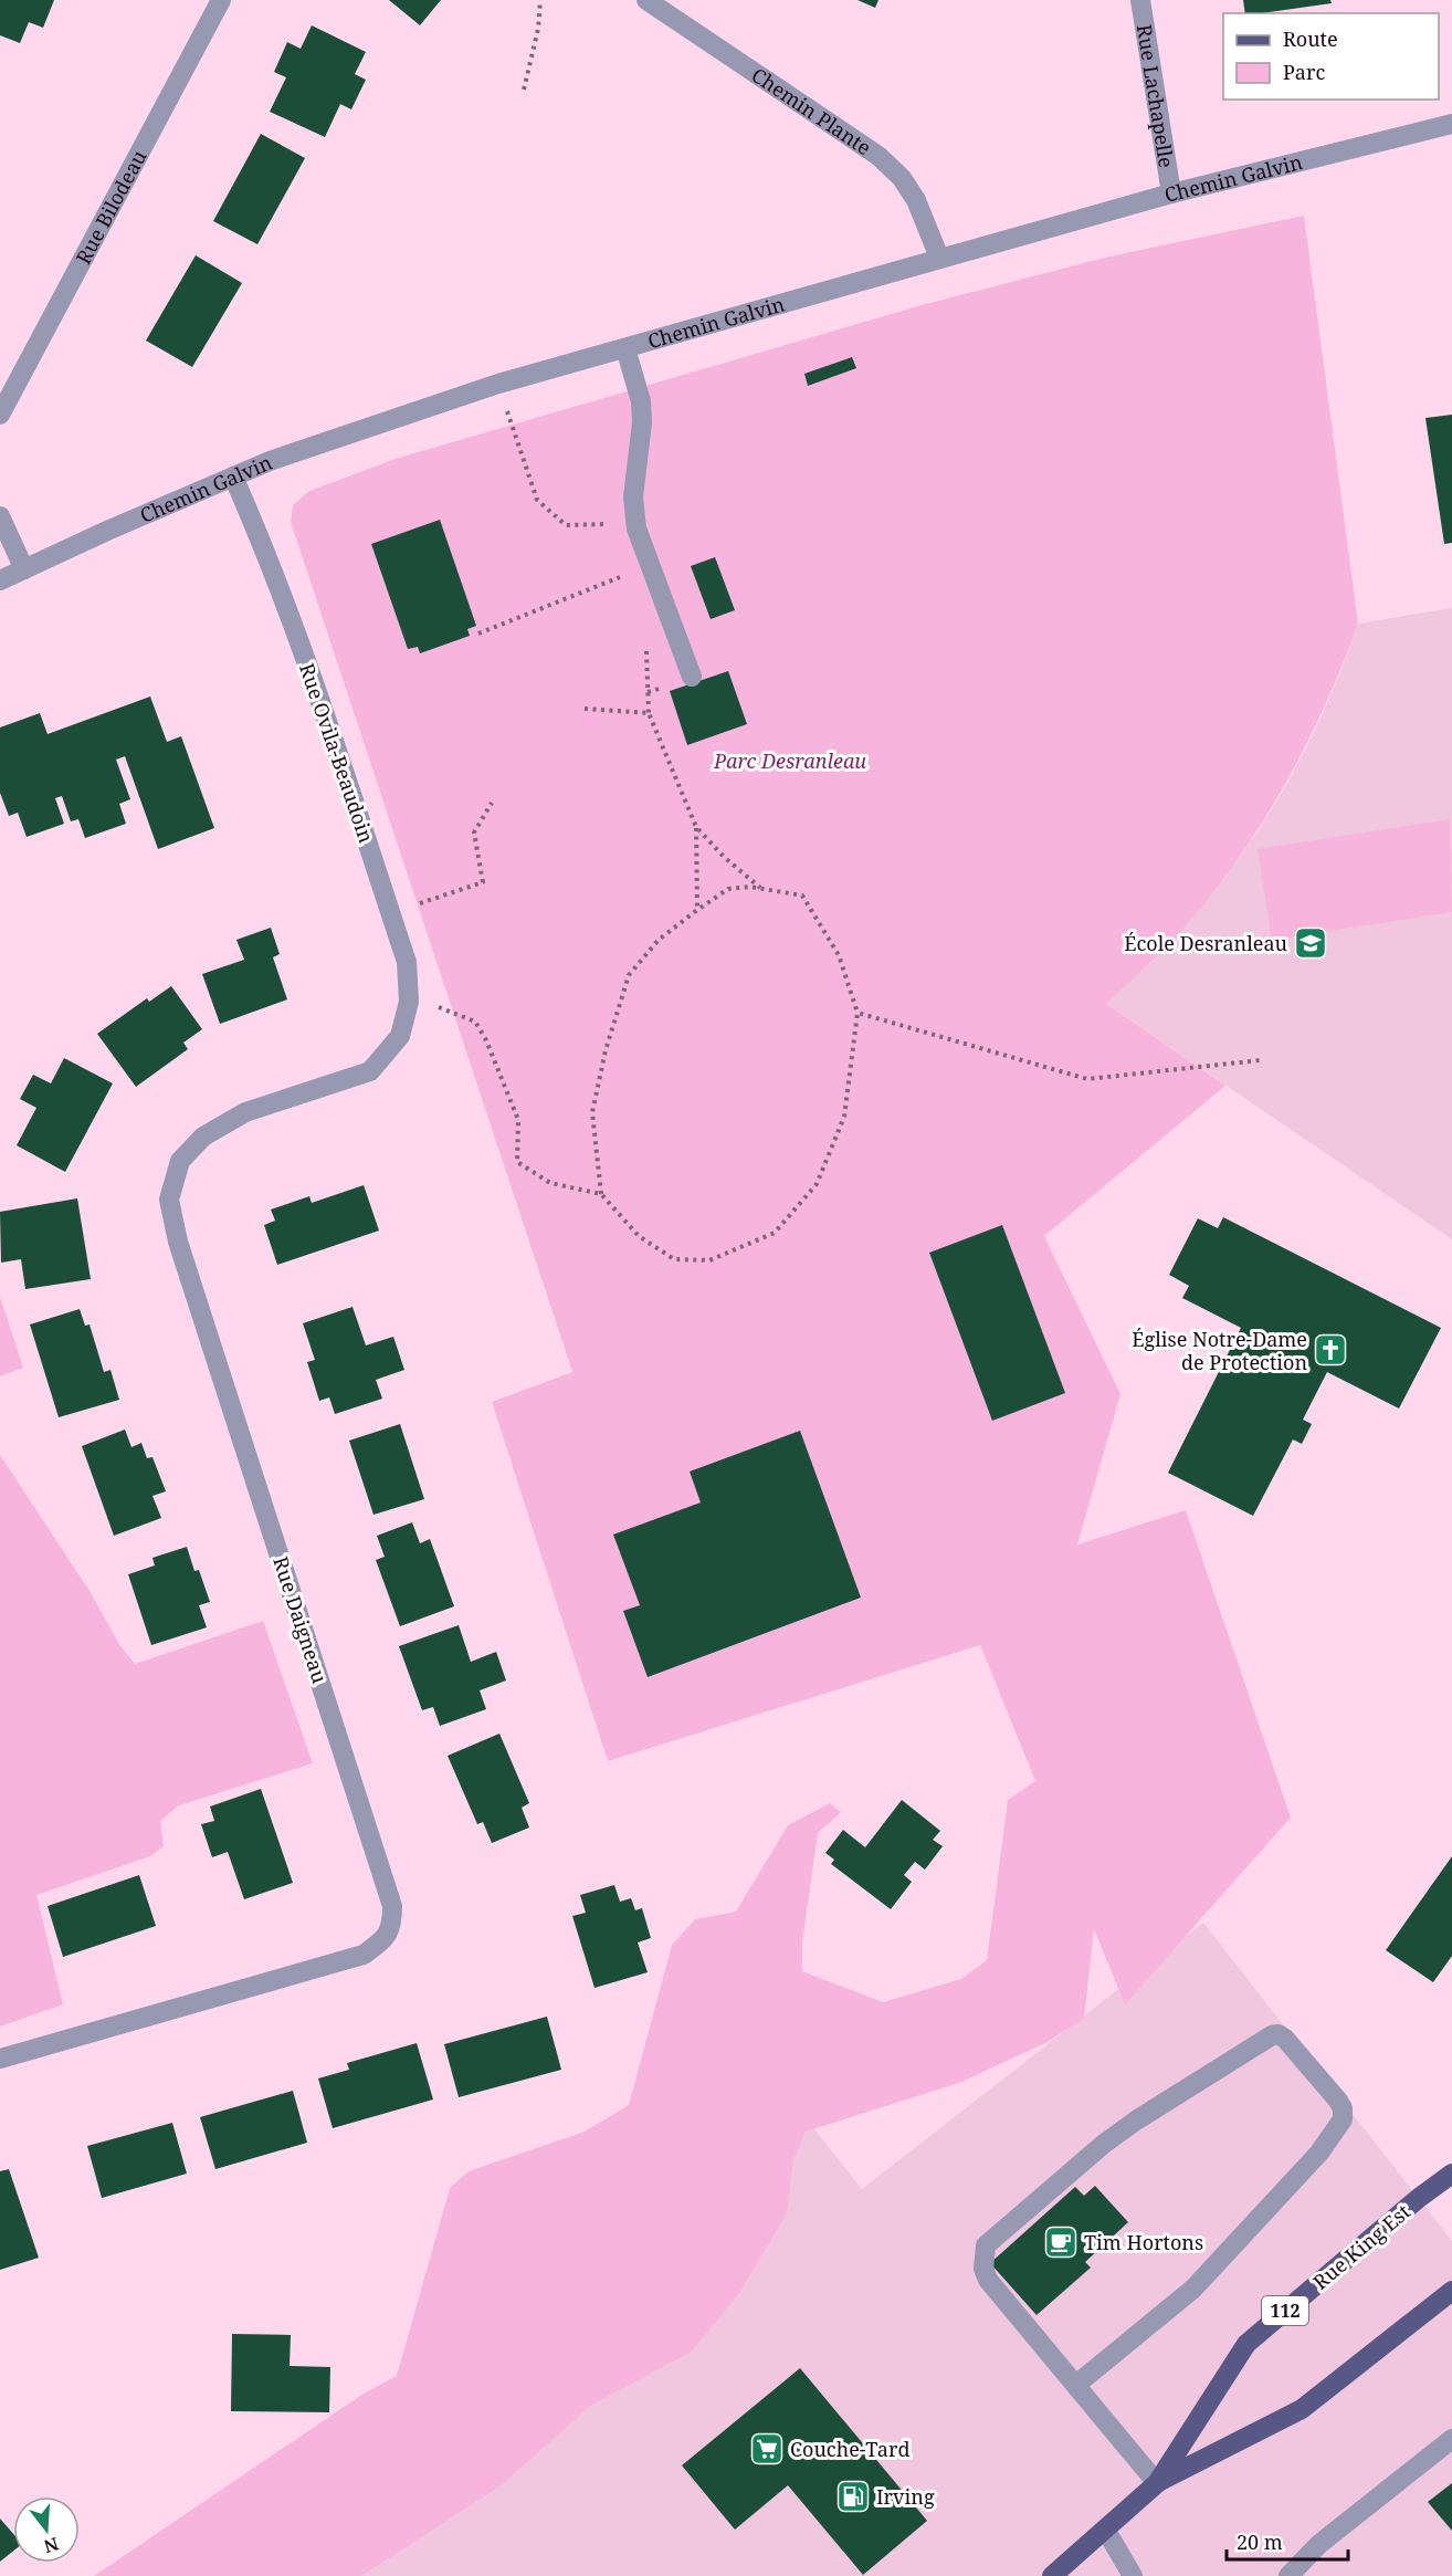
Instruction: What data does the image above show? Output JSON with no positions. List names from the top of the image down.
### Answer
{
  "streets": {
    "main road": ["Rue King Est", "112"],
    "street": [
      "Rue Lachapelle",
      "Chemin Plante",
      "Chemin Galvin",
      "Rue Bilodeau",
      "Rue Ovila-Beaudoin",
      "Rue Daigneau"
    ]
  },
  "crossings": [
    ["Rue Lachapelle", "Chemin Galvin"],
    ["Chemin Plante", "Chemin Galvin"],
    ["Chemin Galvin", "Rue Ovila-Beaudoin"],
    ["Rue Ovila-Beaudoin", "Rue Daigneau"]
  ],
  "parks": ["Parc Desranleau"],
  "places": {
    "school or university": ["École Desranleau"],
    "church": ["Église Notre-Dame de Protection"],
    "cafe": ["Tim Hortons"],
    "supermarket": ["Couche-Tard"],
    "fuel station": ["Irving"]
  },
  "legend": ["Route", "Parc"],
  "scale_bar": "20 m",
  "north": "bottom"
}
